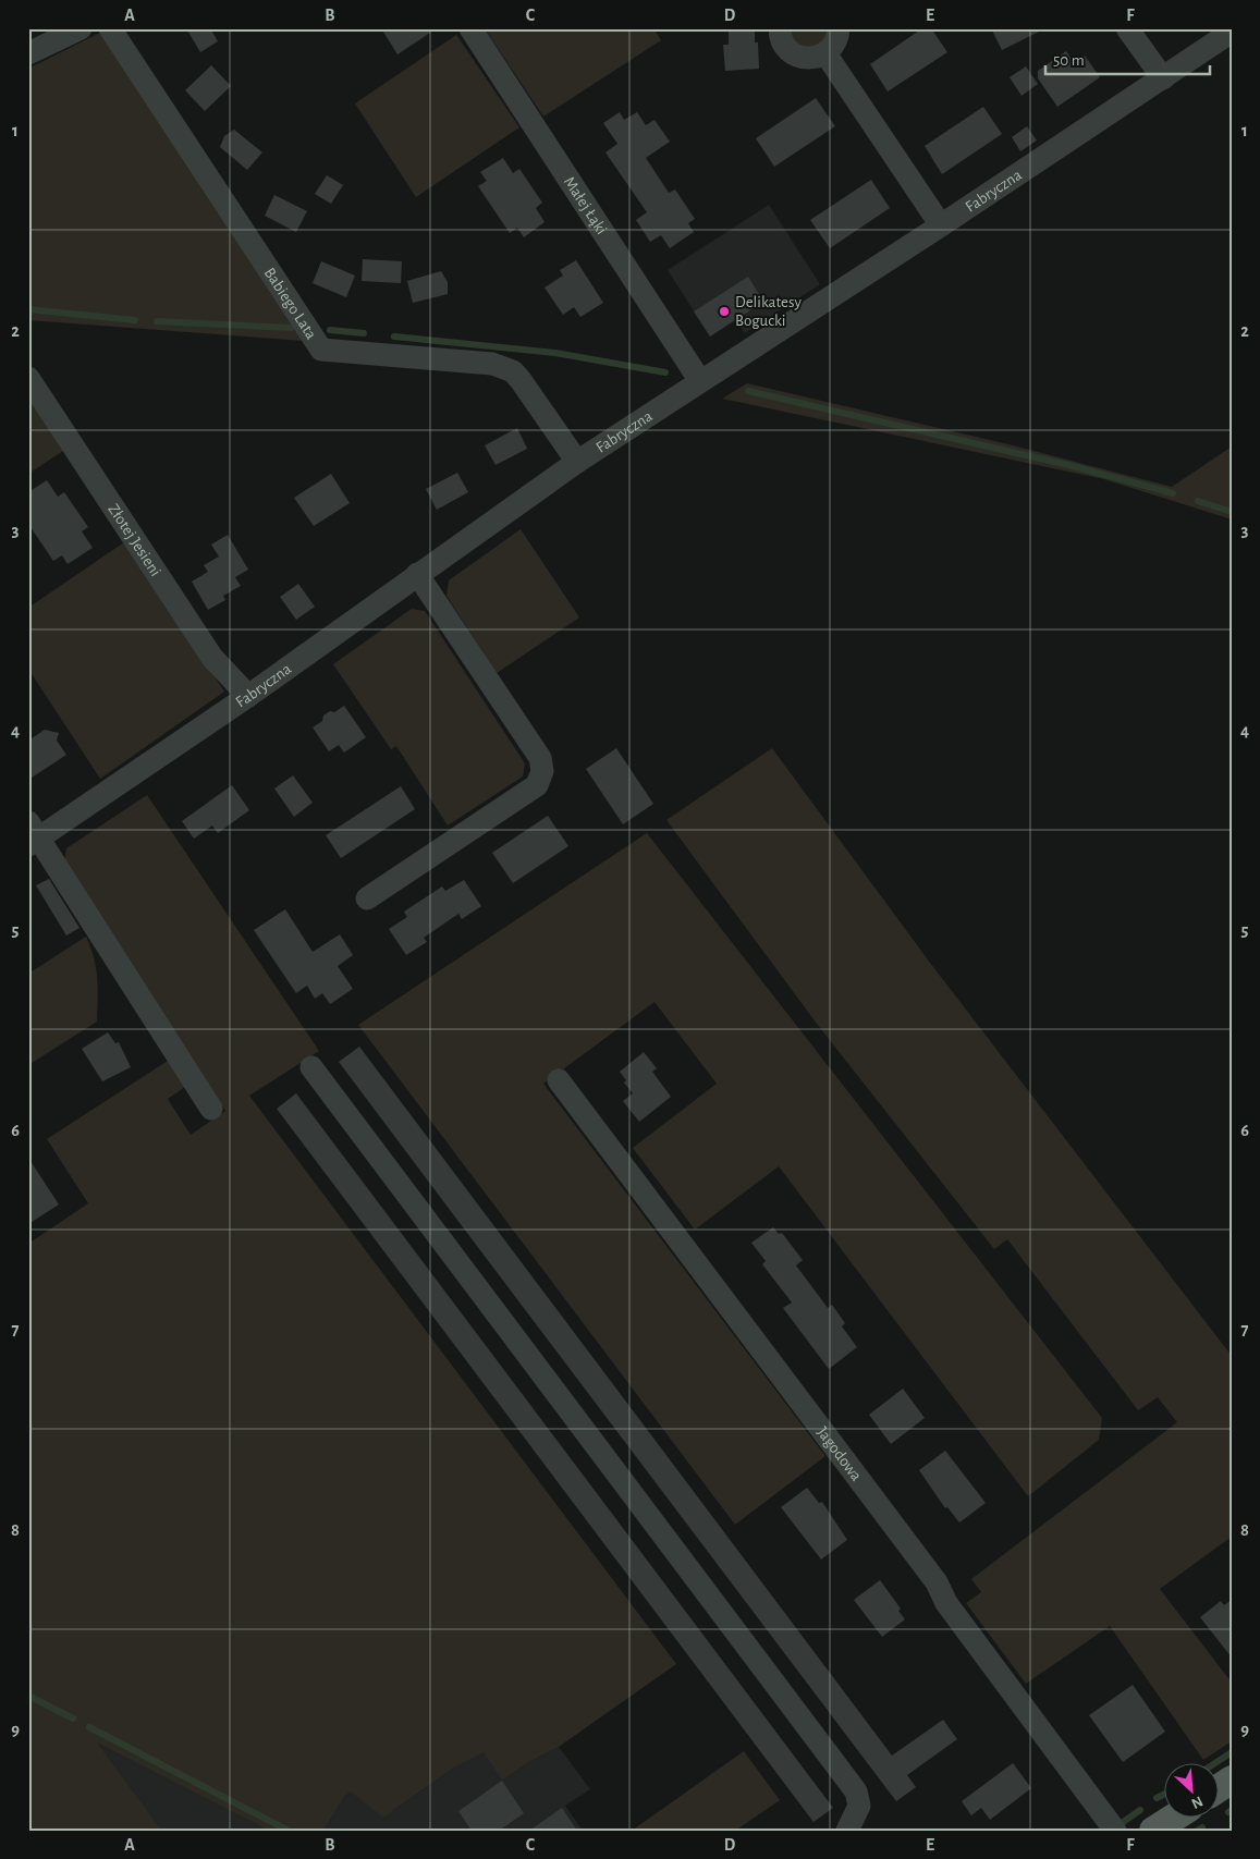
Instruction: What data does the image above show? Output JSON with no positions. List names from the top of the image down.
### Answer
{
  "streets": {
    "street": [
      "Fabryczna",
      "Małej Łąki",
      "Babiego Lata",
      "Złotej Jesieni",
      "Jagodowa"
    ]
  },
  "crossings": [
    ["Fabryczna", "Małej Łąki"],
    ["Fabryczna", "Babiego Lata"],
    ["Fabryczna", "Złotej Jesieni"]
  ],
  "places": ["Delikatesy Bogucki"],
  "scale_bar": "50 m",
  "north": "bottom right",
  "grid": {
    "columns": [
      "A",
      "B",
      "C",
      "D",
      "E",
      "F"
    ],
    "rows": [
      "1",
      "2",
      "3",
      "4",
      "5",
      "6",
      "7",
      "8",
      "9"
    ]
  }
}
